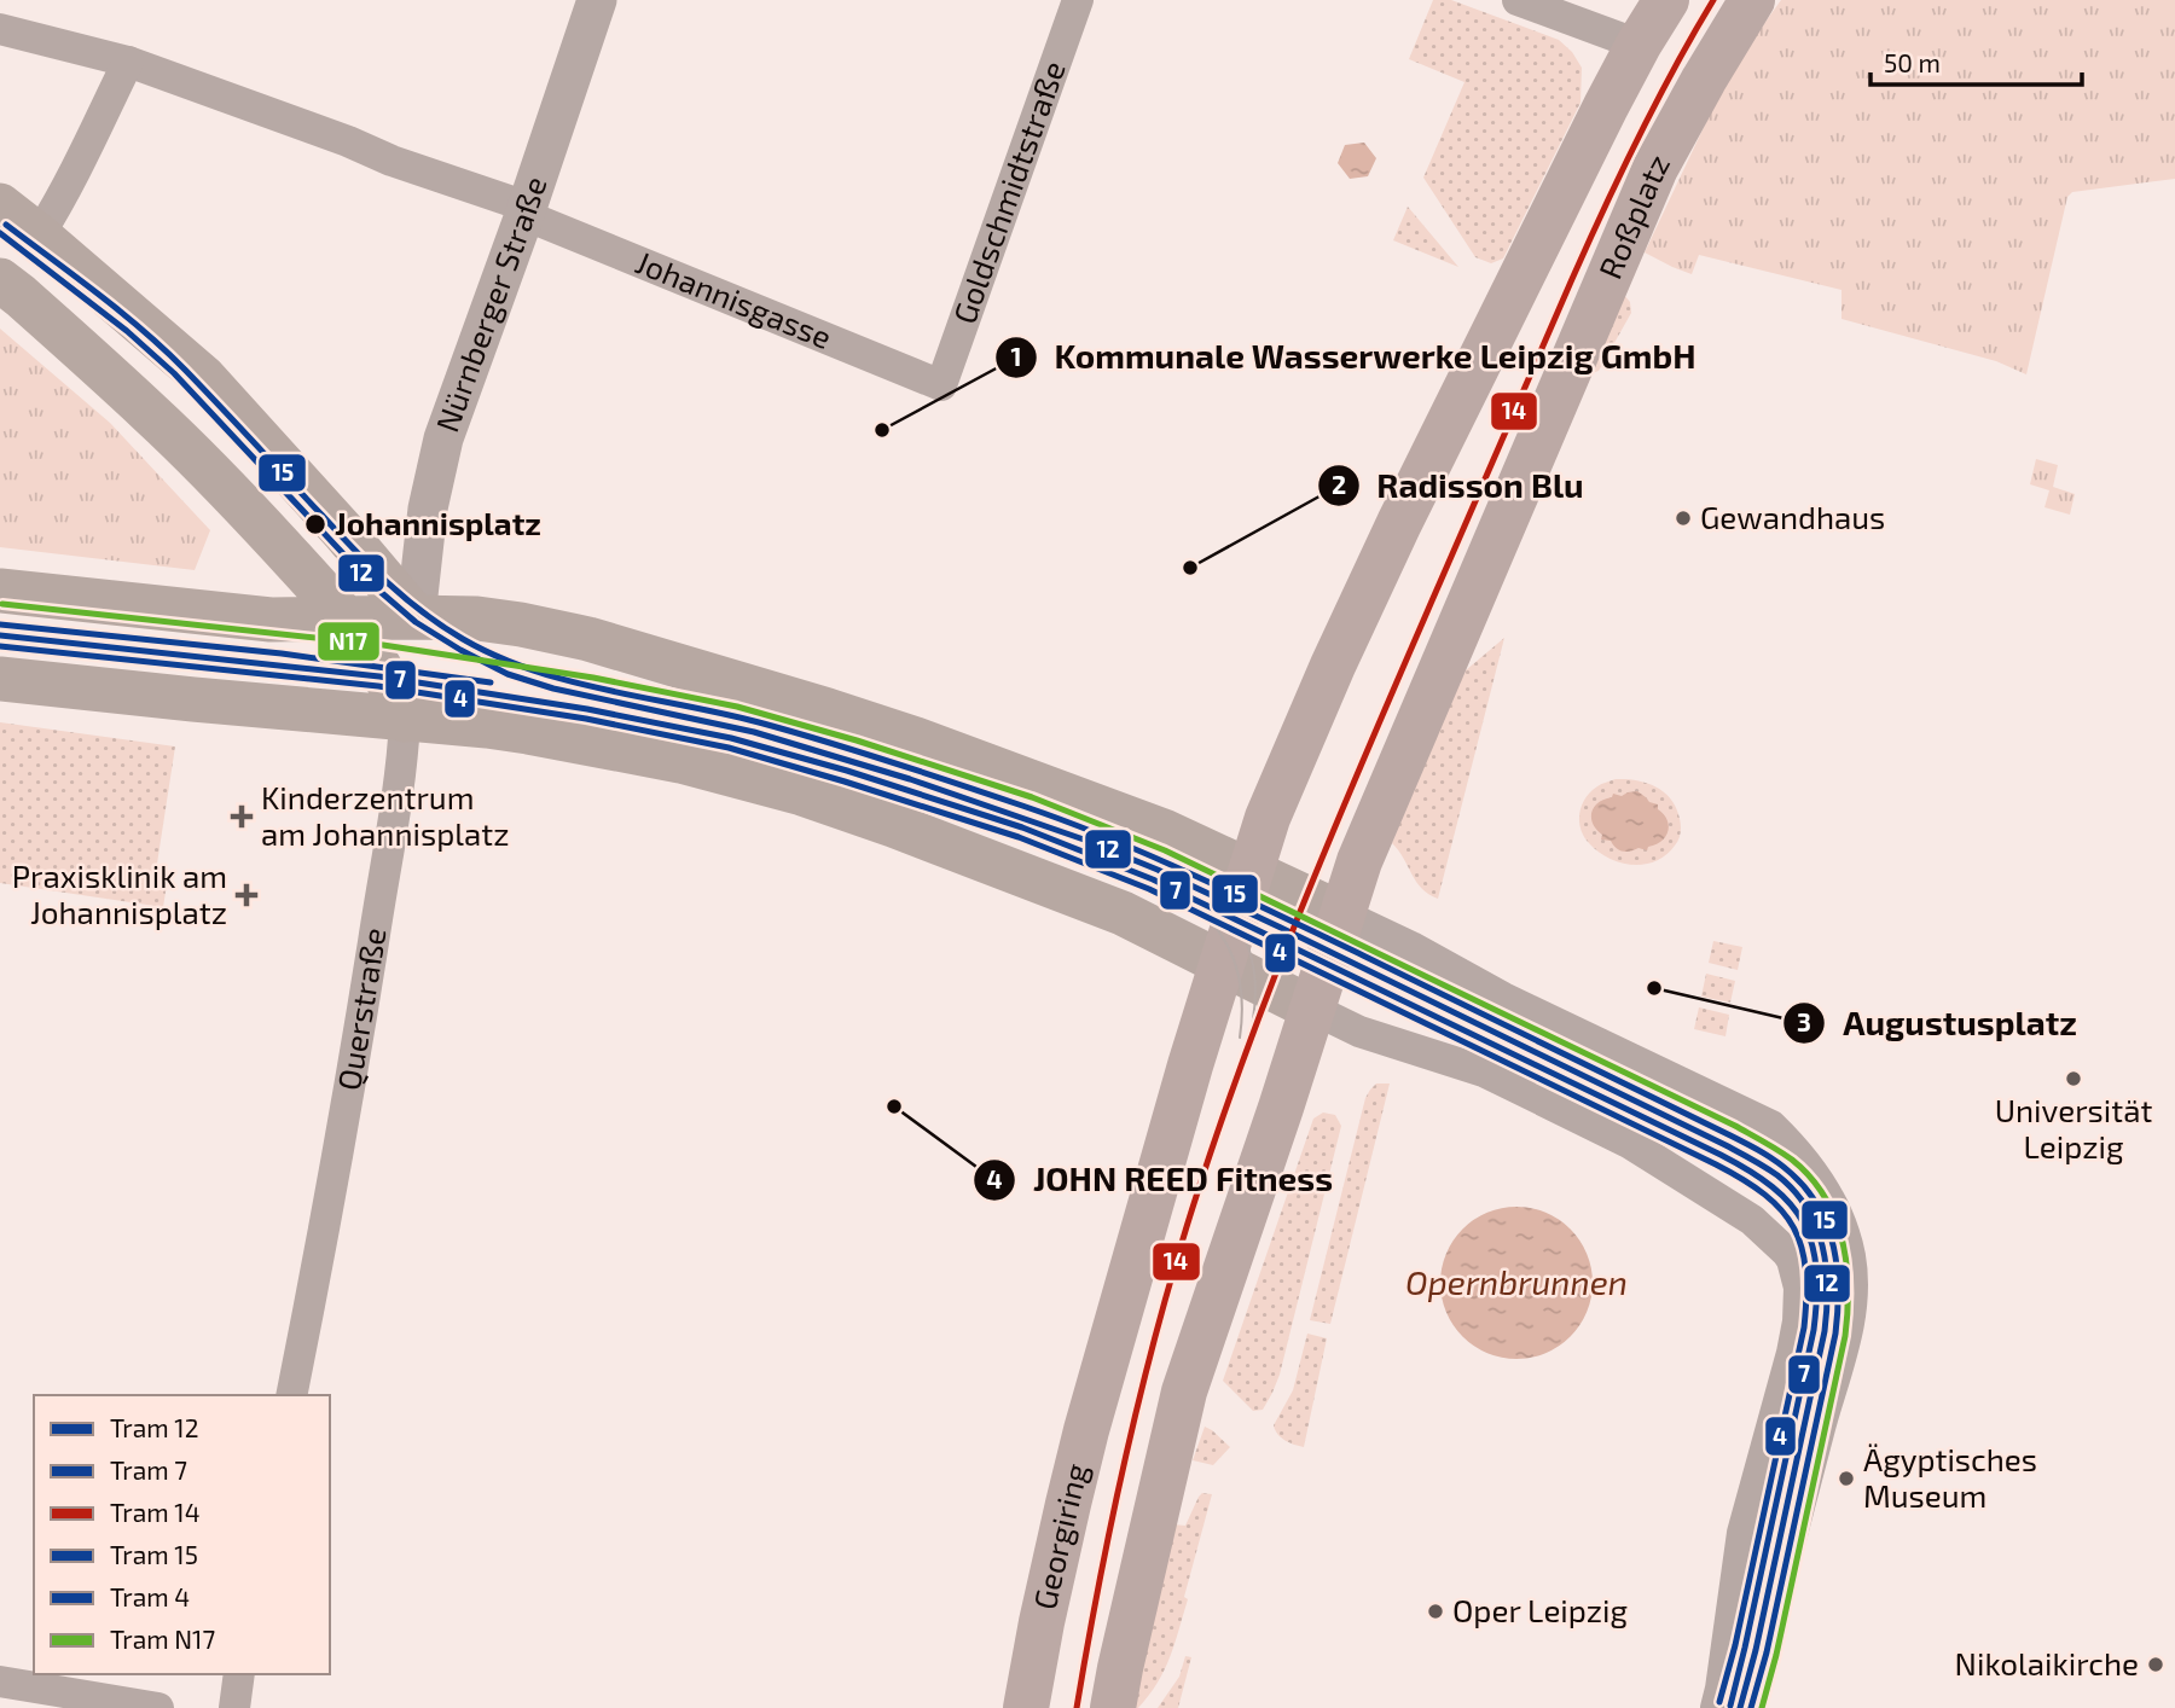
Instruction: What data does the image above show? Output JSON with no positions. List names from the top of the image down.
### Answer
{
  "streets": {
    "main road": ["Roßplatz", "Querstraße", "Georgiring"],
    "street": ["Goldschmidtstraße", "Johannisgasse", "Nürnberger Straße"]
  },
  "crossings": [
    ["Goldschmidtstraße", "Johannisgasse"],
    ["Johannisgasse", "Nürnberger Straße"],
    ["Nürnberger Straße", "Querstraße"]
  ],
  "water": ["Opernbrunnen"],
  "places": {
    "other": [
      "Kommunale Wasserwerke Leipzig GmbH",
      "Gewandhaus",
      "Johannisplatz",
      "Radisson Blu",
      "Augustusplatz",
      "Universität Leipzig",
      "JOHN REED Fitness",
      "Ägyptisches Museum",
      "Oper Leipzig",
      "Nikolaikirche"
    ],
    "health": ["Kinderzentrum am Johannisplatz", "Praxisklinik am Johannisplatz"]
  },
  "lines": [
    "tram line 14",
    "tram line 15",
    "tram line 12",
    "tram line N17",
    "tram line 7",
    "tram line 4"
  ],
  "legend": [
    "Tram 12",
    "Tram 7",
    "Tram 14",
    "Tram 15",
    "Tram 4",
    "Tram N17"
  ],
  "scale_bar": "50 m"
}
